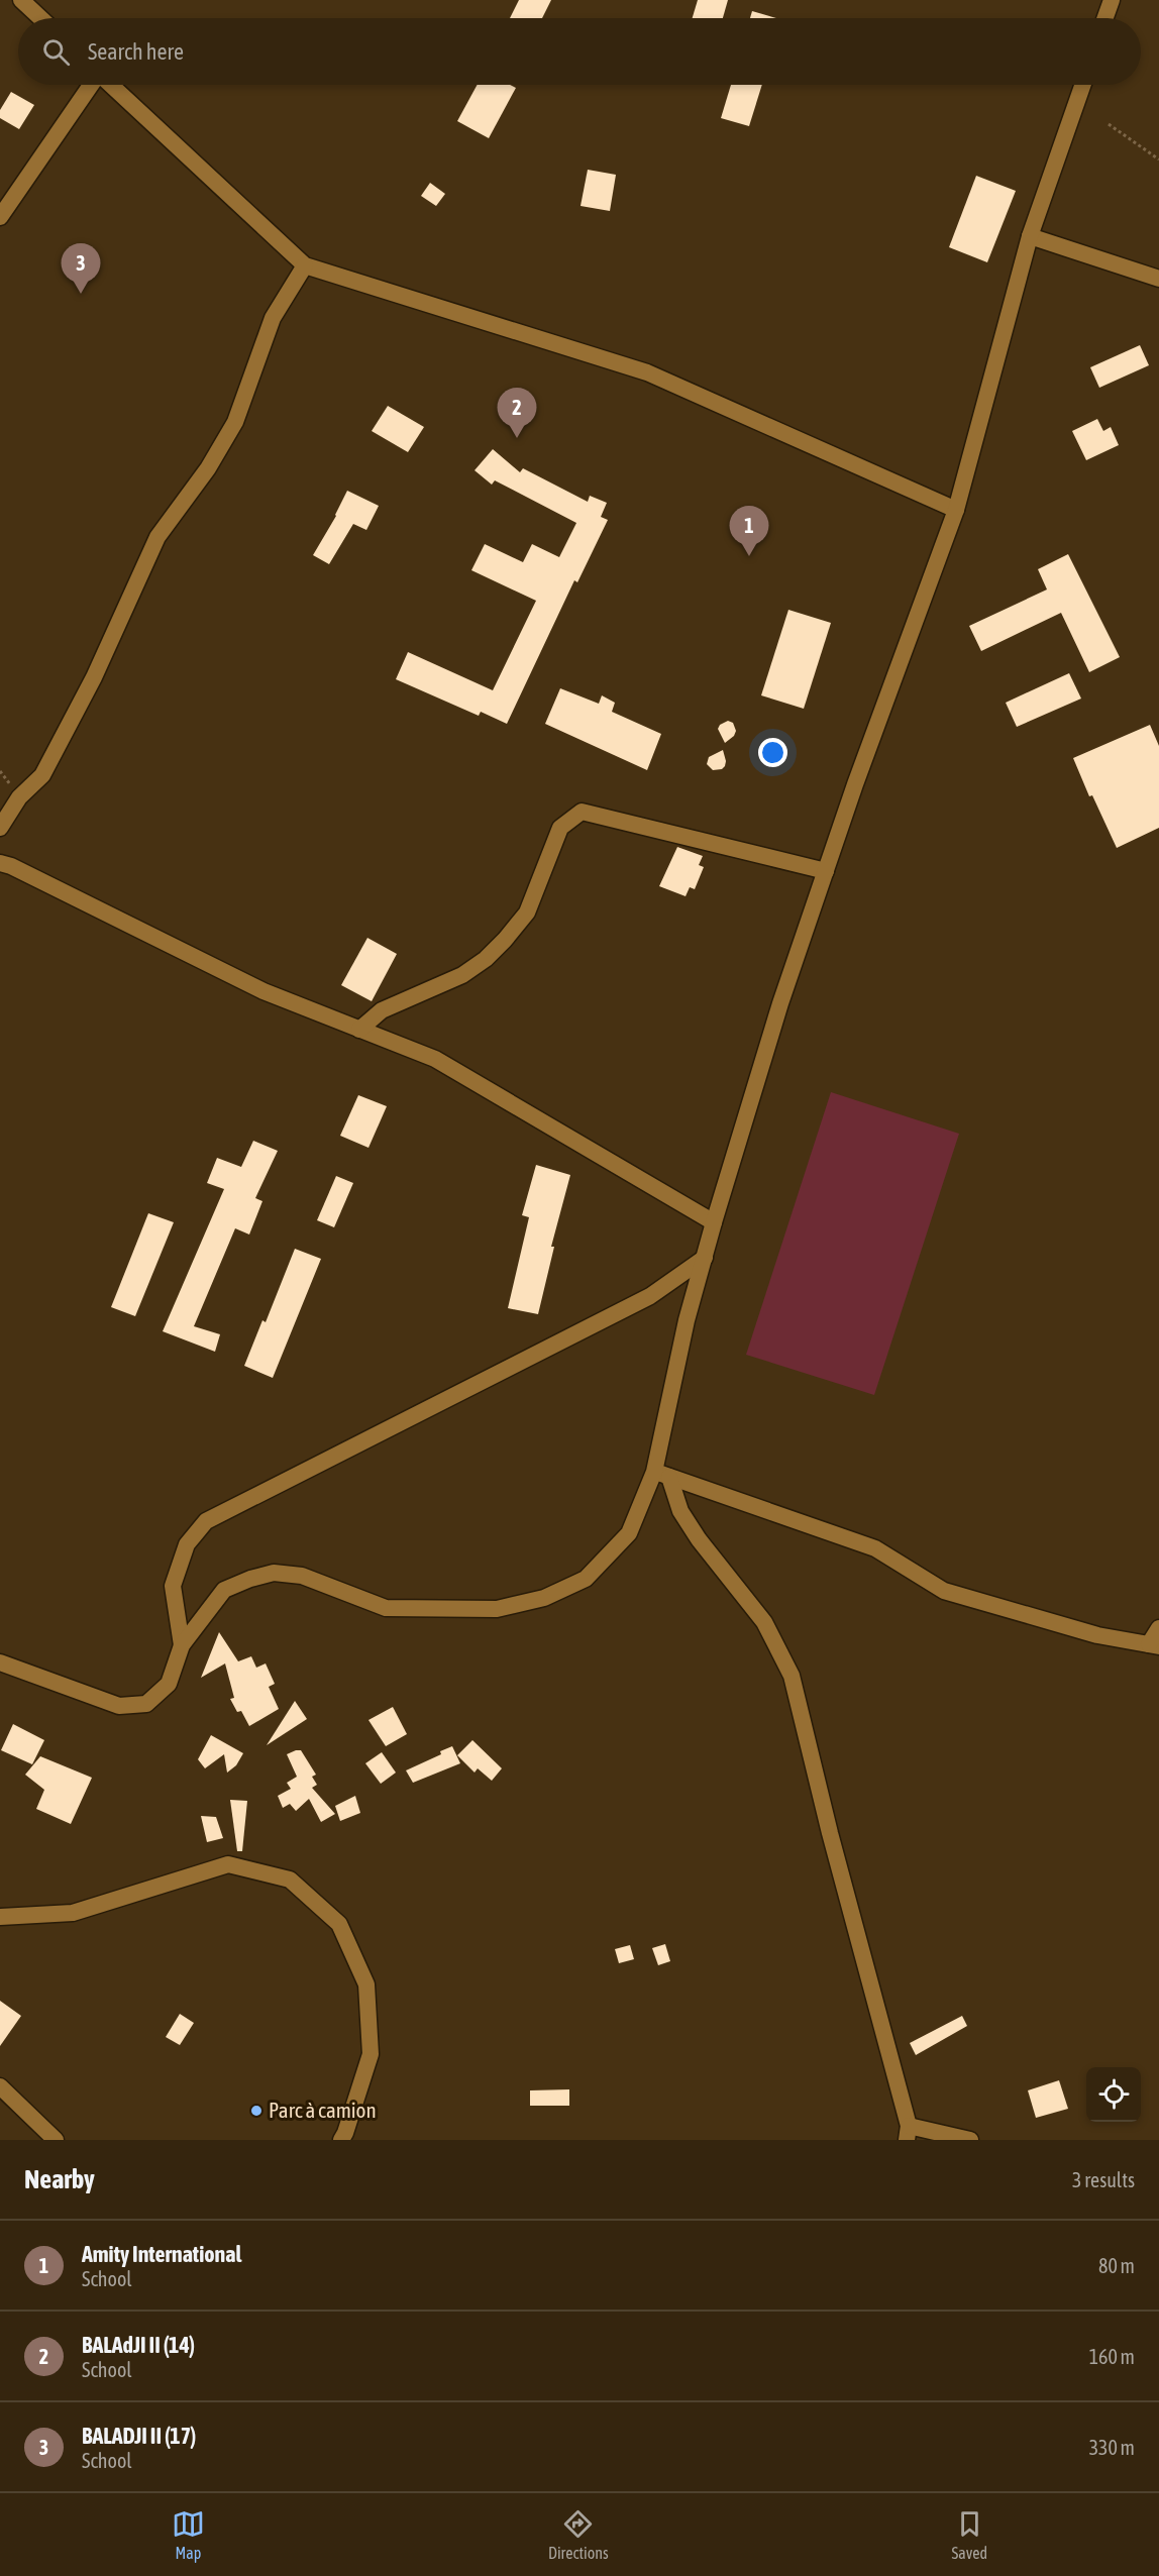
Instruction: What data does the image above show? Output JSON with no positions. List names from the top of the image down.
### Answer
{
  "places": ["Parc à camion"],
  "page": {
    "search": "Search here",
    "pins": ["3", "2", "1"],
    "heading": ["Nearby", "3 results"],
    "list": [
      {
        "mark": "1",
        "name": "Amity International",
        "note": "School",
        "value": "80 m"
      },
      {
        "mark": "2",
        "name": "BALAdJI II (14)",
        "note": "School",
        "value": "160 m"
      },
      {
        "mark": "3",
        "name": "BALADJI II (17)",
        "note": "School",
        "value": "330 m"
      }
    ],
    "nav": ["Map", "Directions", "Saved"]
  }
}
